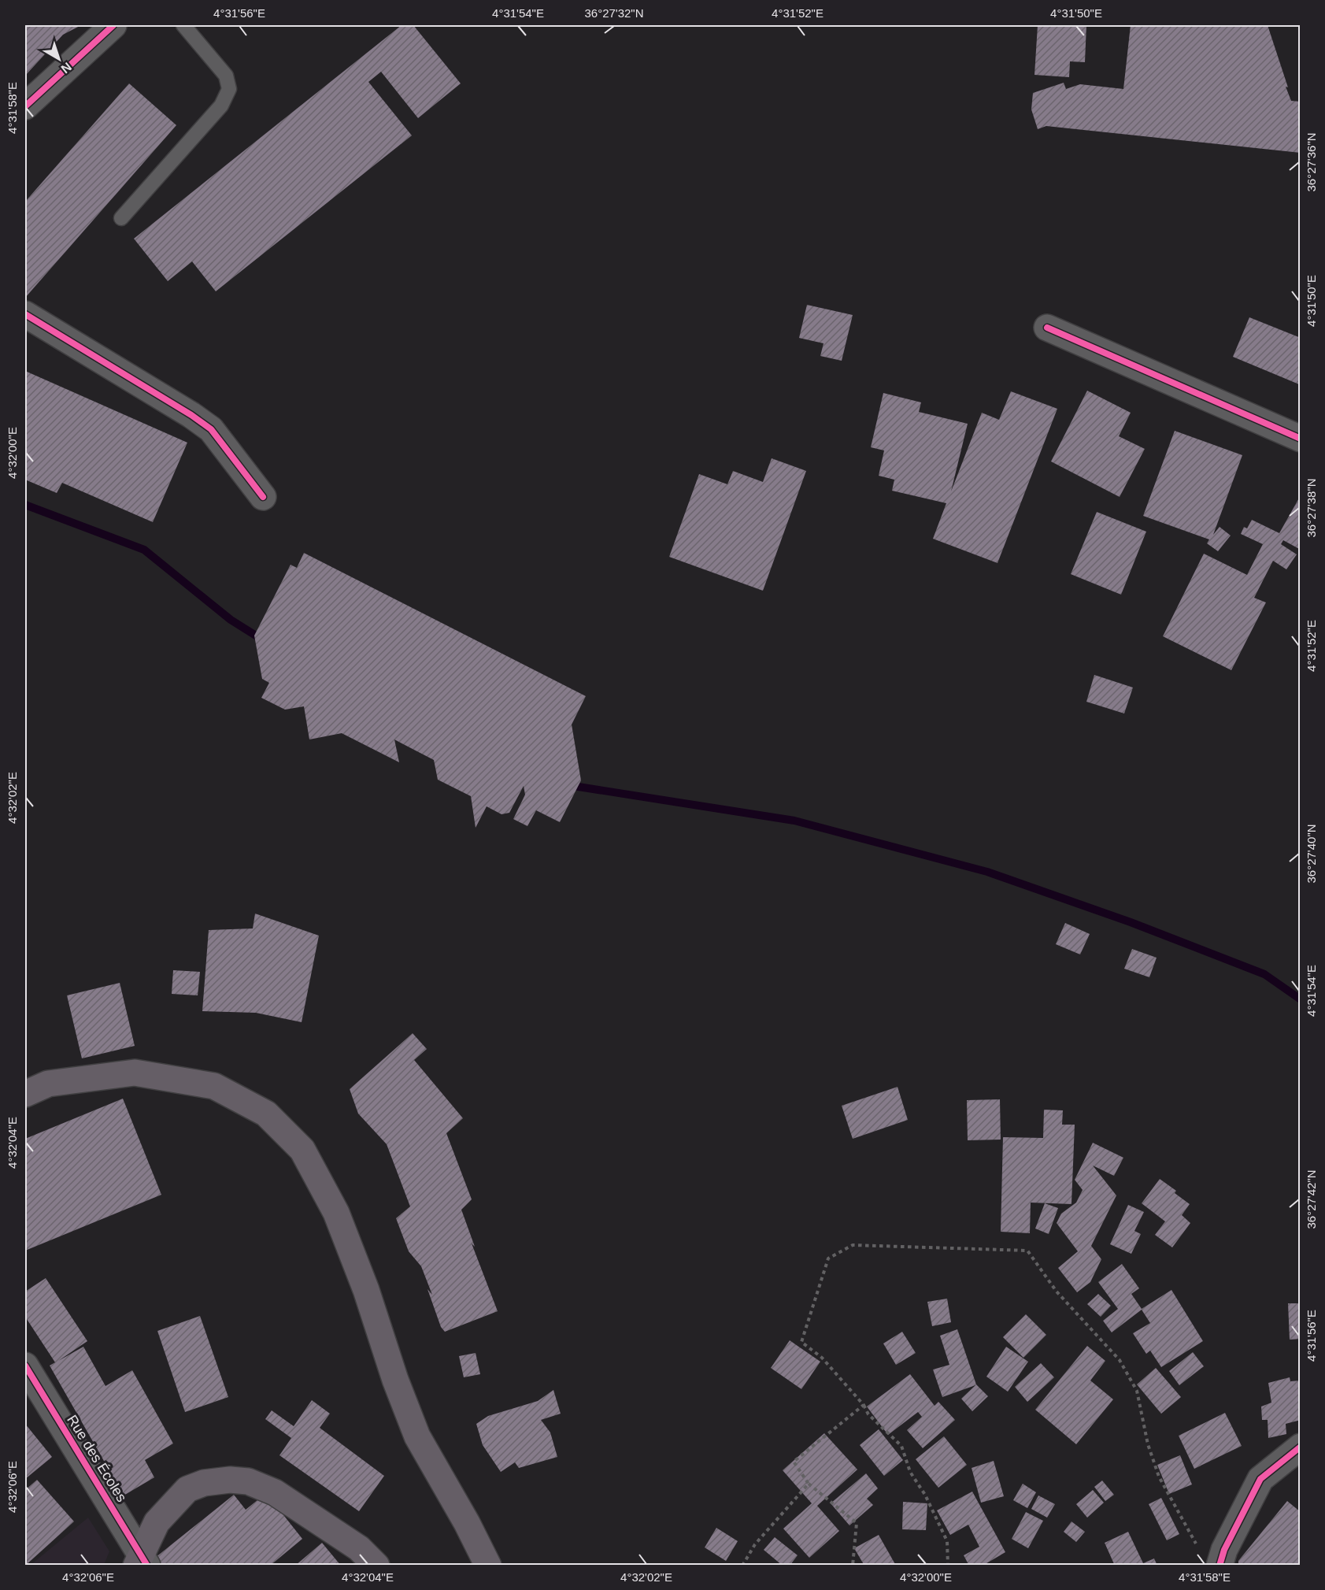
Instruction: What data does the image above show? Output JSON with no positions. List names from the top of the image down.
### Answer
{
  "streets": {
    "street": ["Rue des Écoles"]
  },
  "north": "bottom right",
  "coordinates": [
    "4°31'56\"E",
    "4°31'54\"E",
    "36°27'32\"N",
    "4°31'52\"E",
    "4°31'50\"E",
    "4°31'58\"E",
    "36°27'36\"N",
    "4°32'00\"E",
    "36°27'38\"N",
    "4°32'02\"E",
    "36°27'40\"N",
    "4°32'04\"E",
    "36°27'42\"N",
    "4°32'06\"E"
  ]
}
